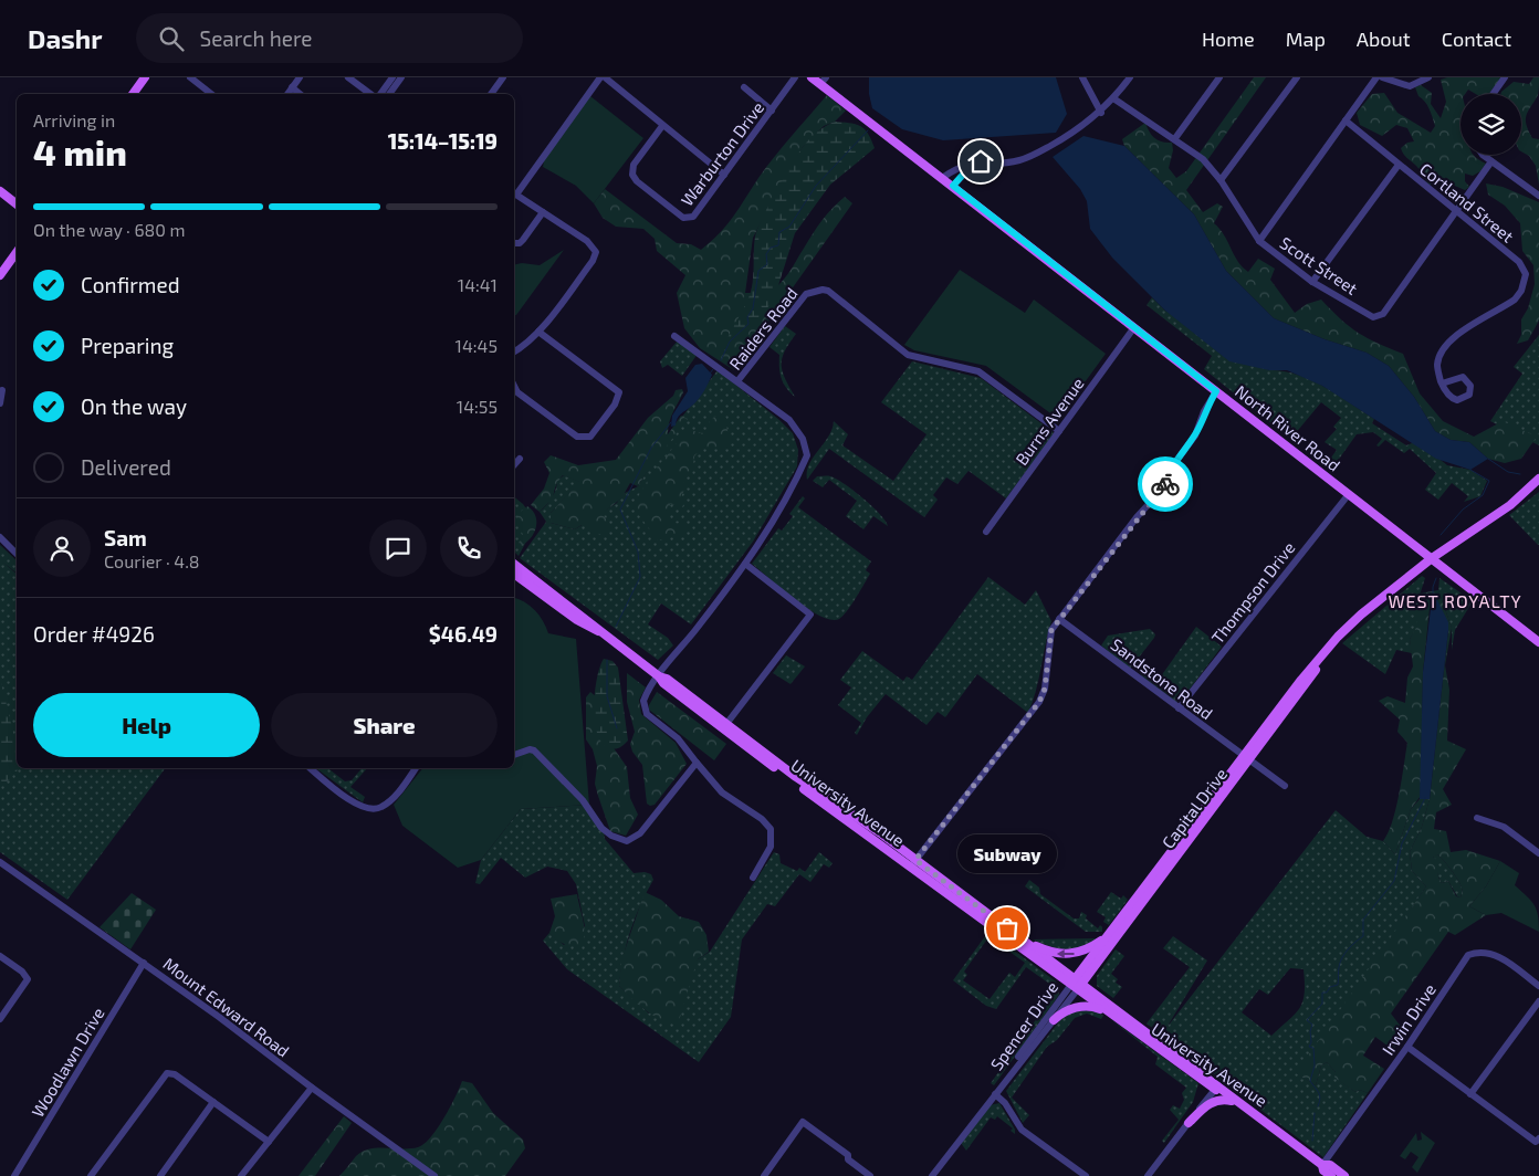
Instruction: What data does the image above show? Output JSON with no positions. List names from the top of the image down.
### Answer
{
  "streets": {
    "main road": ["North River Road", "University Avenue", "Capital Drive"],
    "street": [
      "Warburton Drive",
      "Cortland Street",
      "Scott Street",
      "Raiders Road",
      "Burns Avenue",
      "Thompson Drive",
      "Sandstone Road",
      "Mount Edward Road",
      "Irwin Drive",
      "Spencer Drive",
      "Woodlawn Drive"
    ]
  },
  "crossings": [
    ["Cortland Street", "Scott Street"],
    ["Raiders Road", "Burns Avenue"],
    ["Burns Avenue", "North River Road"],
    ["North River Road", "Thompson Drive"],
    ["North River Road", "Capital Drive"],
    ["Thompson Drive", "Sandstone Road"],
    ["Sandstone Road", "Capital Drive"],
    ["University Avenue", "Capital Drive"],
    ["University Avenue", "Spencer Drive"],
    ["Capital Drive", "Spencer Drive"],
    ["Mount Edward Road", "Woodlawn Drive"]
  ],
  "districts": ["WEST ROYALTY"],
  "places": ["Subway"],
  "page": {
    "header": "Dashr",
    "search": "Search here",
    "nav": [
      "Home",
      "Map",
      "About",
      "Contact"
    ],
    "heading": ["4 min", "Arriving in", "15:14–15:19"],
    "panel": [
      "Sam",
      "Courier · 4.8",
      "Order #4926",
      "$46.49"
    ],
    "bar": "On the way · 680 m",
    "list": [
      ["Confirmed", "14:41"],
      ["Preparing", "14:45"],
      ["On the way", "14:55"],
      "Delivered"
    ],
    "buttons": ["Help", "Share"],
    "bubble": "Subway"
  }
}
